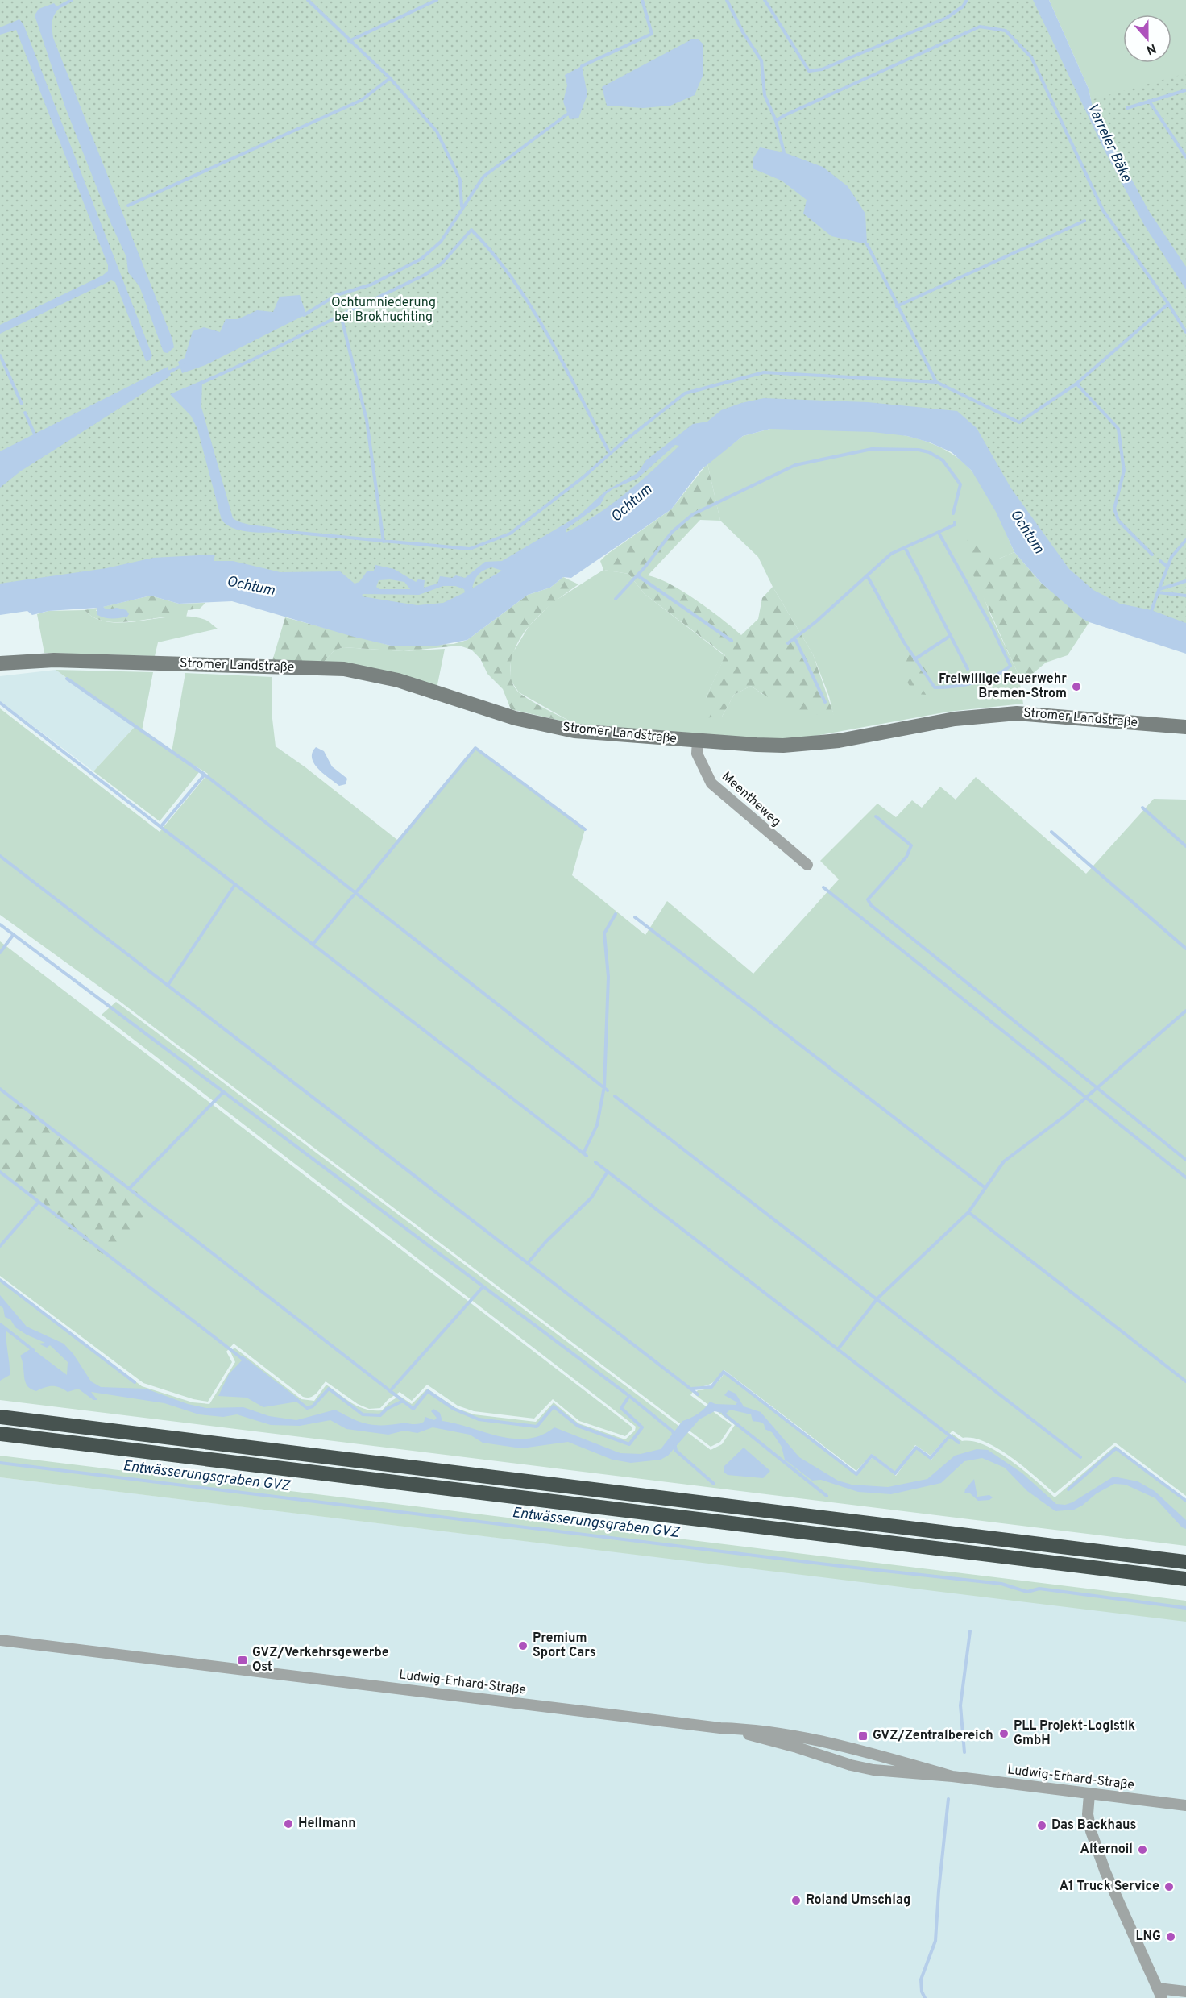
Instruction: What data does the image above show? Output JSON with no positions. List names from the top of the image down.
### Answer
{
  "streets": {
    "main road": ["Stromer Landstraße"],
    "street": ["Meentheweg", "Ludwig-Erhard-Straße"]
  },
  "crossings": [
    ["Stromer Landstraße", "Meentheweg"]
  ],
  "water": ["Varreler Bäke", "Ochtum", "Entwässerungsgraben GVZ"],
  "parks": ["Ochtumniederung bei Brokhuchting"],
  "places": {
    "other": [
      "Freiwillige Feuerwehr Bremen-Strom",
      "Premium Sport Cars",
      "PLL Projekt-Logistik GmbH",
      "Hellmann",
      "Das Backhaus",
      "Alternoil",
      "A1 Truck Service",
      "Roland Umschlag",
      "LNG"
    ],
    "transit": ["GVZ/Verkehrsgewerbe Ost", "GVZ/Zentralbereich"]
  },
  "north": "bottom"
}
